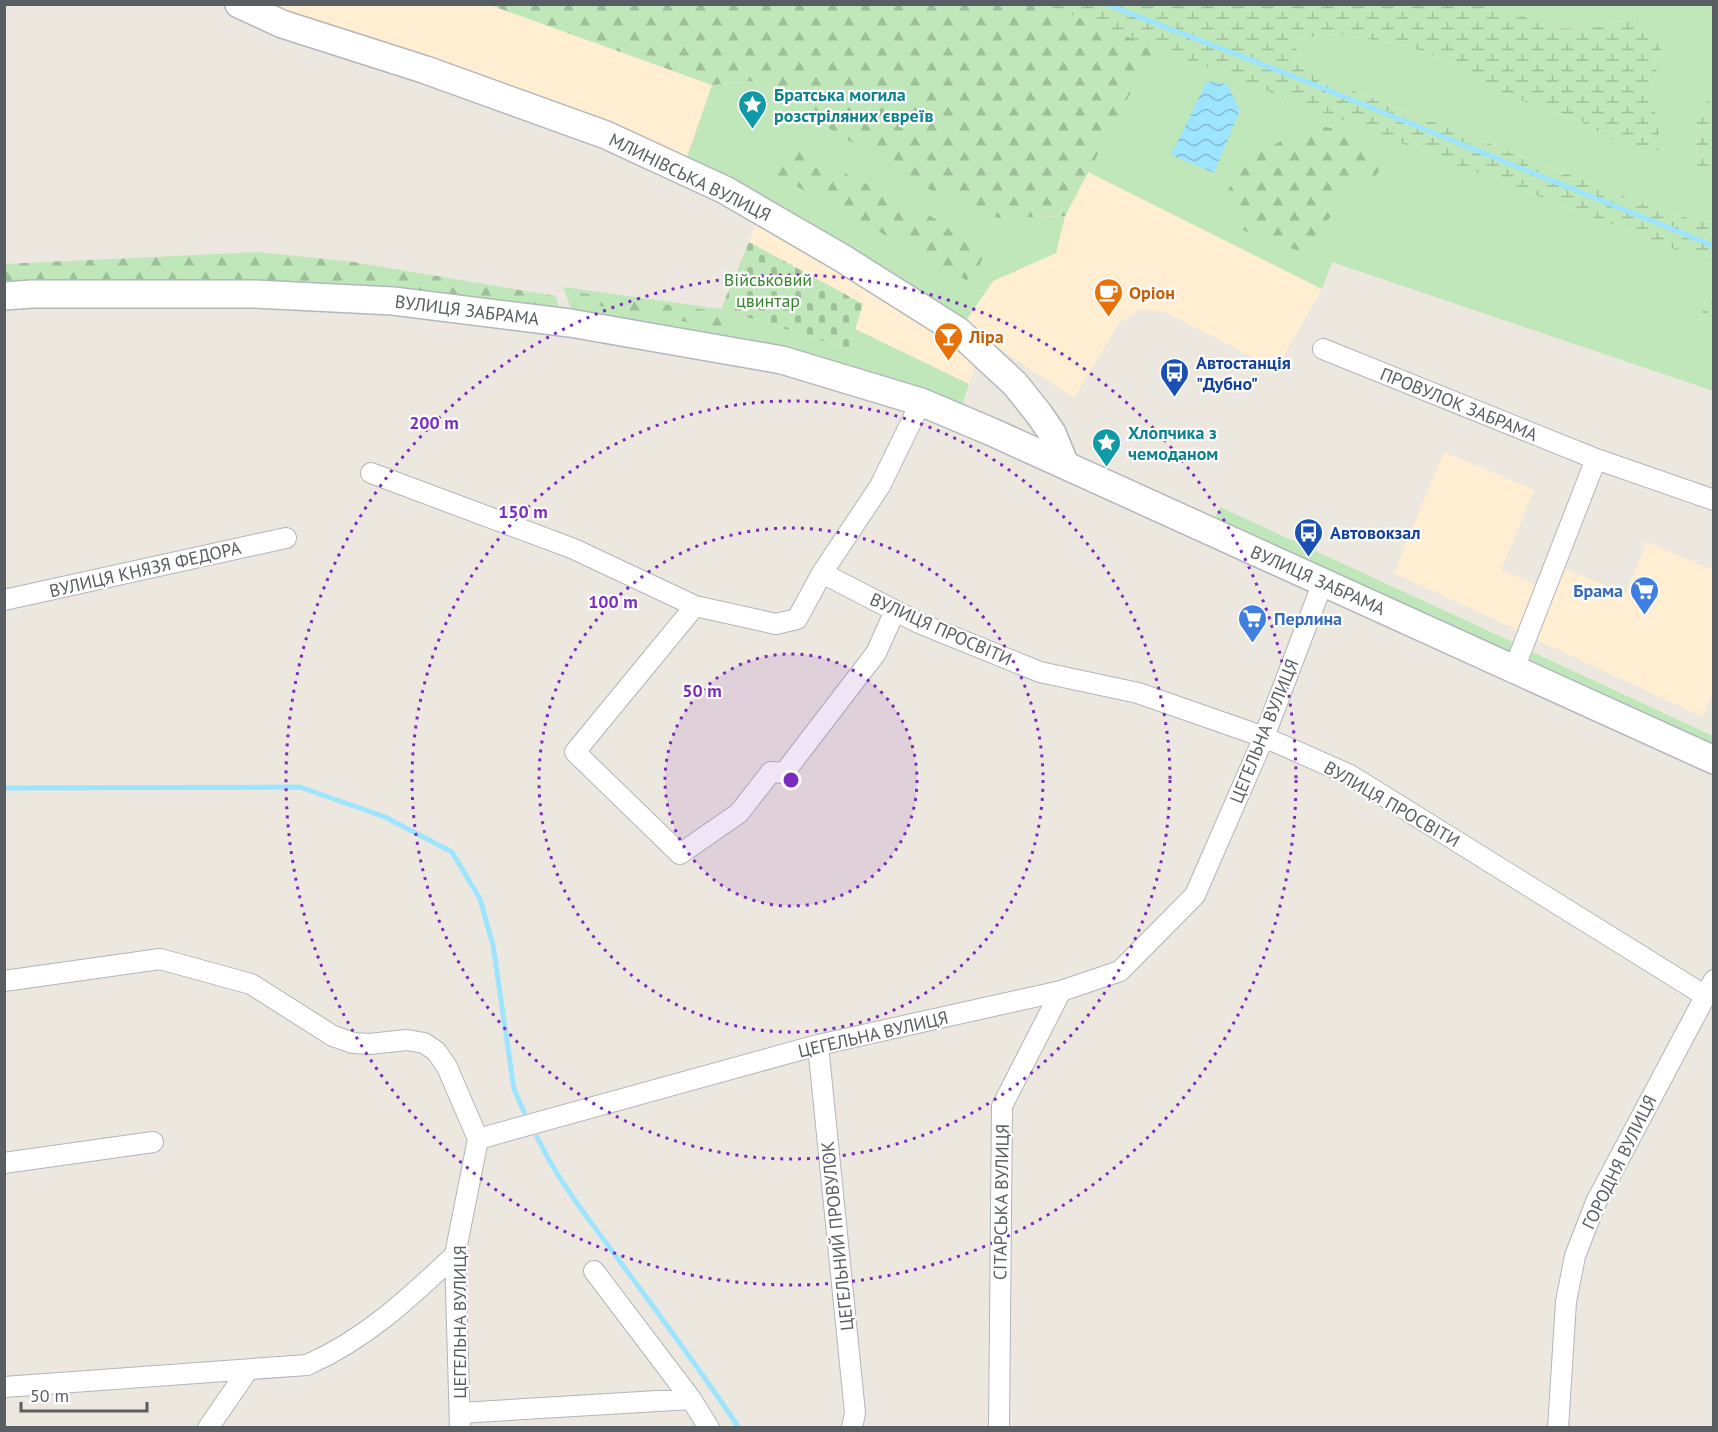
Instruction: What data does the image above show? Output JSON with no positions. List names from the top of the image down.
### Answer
{
  "streets": {
    "main road": ["МЛИНІВСЬКА ВУЛИЦЯ", "ВУЛИЦЯ ЗАБРАМА"],
    "street": [
      "ПРОВУЛОК ЗАБРАМА",
      "ВУЛИЦЯ КНЯЗЯ ФЕДОРА",
      "ВУЛИЦЯ ПРОСВІТИ",
      "ЦЕГЕЛЬНА ВУЛИЦЯ",
      "ГОРОДНЯ ВУЛИЦЯ",
      "СІТАРСЬКА ВУЛИЦЯ",
      "ЦЕГЕЛЬНИЙ ПРОВУЛОК"
    ]
  },
  "crossings": [
    ["МЛИНІВСЬКА ВУЛИЦЯ", "ВУЛИЦЯ ЗАБРАМА"],
    ["ВУЛИЦЯ ЗАБРАМА", "ЦЕГЕЛЬНА ВУЛИЦЯ"],
    ["ВУЛИЦЯ ПРОСВІТИ", "ЦЕГЕЛЬНА ВУЛИЦЯ"],
    ["ВУЛИЦЯ ПРОСВІТИ", "ГОРОДНЯ ВУЛИЦЯ"],
    ["ЦЕГЕЛЬНА ВУЛИЦЯ", "СІТАРСЬКА ВУЛИЦЯ"],
    ["ЦЕГЕЛЬНА ВУЛИЦЯ", "ЦЕГЕЛЬНИЙ ПРОВУЛОК"]
  ],
  "parks": ["Військовий цвинтар"],
  "places": {
    "place": ["Братська могила розстріляних євреїв", "Хлопчика з чемоданом"],
    "cafe": ["Оріон"],
    "bar": ["Ліра"],
    "bus stop": ["Автостанція \"Дубно\"", "Автовокзал"],
    "supermarket": ["Брама", "Перлина"]
  },
  "scale_bar": "50 m",
  "rings": [
    "200 m",
    "150 m",
    "100 m",
    "50 m"
  ]
}
